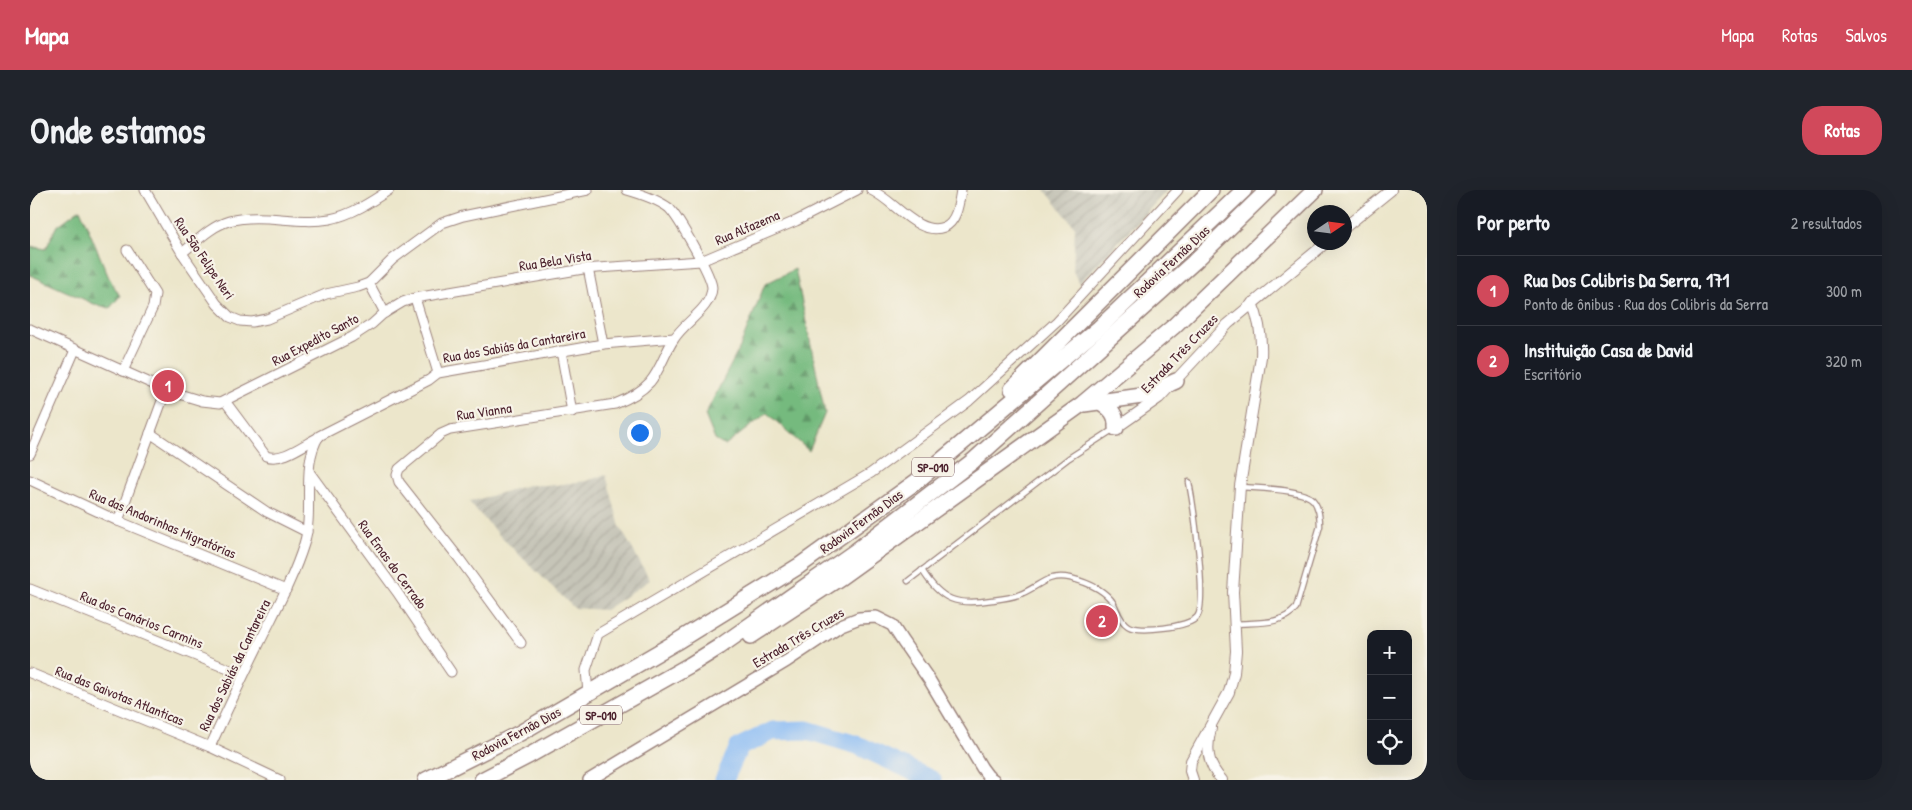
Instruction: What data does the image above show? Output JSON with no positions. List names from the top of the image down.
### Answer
{
  "streets": {
    "highway": ["Rodovia Fernão Dias", "SP-010"],
    "main road": ["Estrada Três Cruzes"],
    "street": [
      "Rua Alfazema",
      "Rua São Felipe Neri",
      "Rua Bela Vista",
      "Rua Expedito Santo",
      "Rua dos Sabiás da Cantareira",
      "Rua Vianna",
      "Rua das Andorinhas Migratórias",
      "Rua Emas do Cerrado",
      "Rua dos Canários Carmins",
      "Rua das Gaivotas Atlanticas"
    ]
  },
  "crossings": [
    ["Rua Alfazema", "Rua Bela Vista"],
    ["Rua Alfazema", "Rua Vianna"],
    ["Rua Bela Vista", "Rua Expedito Santo"],
    ["Rua Bela Vista", "Rua Vianna"],
    ["Rua dos Sabiás da Cantareira", "Rua Vianna"],
    ["Rua dos Sabiás da Cantareira", "Rua das Andorinhas Migratórias"],
    ["Rua dos Sabiás da Cantareira", "Rua Emas do Cerrado"],
    ["Rua dos Sabiás da Cantareira", "Rua dos Canários Carmins"],
    ["Rua dos Sabiás da Cantareira", "Rua das Gaivotas Atlanticas"]
  ],
  "north": "right",
  "page": {
    "header": "Mapa",
    "nav": ["Mapa", "Rotas", "Salvos"],
    "buttons": "Rotas",
    "title": "Onde estamos",
    "heading": ["Por perto", "2 resultados"],
    "list": [
      {
        "mark": "1",
        "name": "Rua Dos Colibris Da Serra, 171",
        "note": "Ponto de ônibus · Rua dos Colibris da Serra",
        "value": "300 m"
      },
      {
        "mark": "2",
        "name": "Instituição Casa de David",
        "note": "Escritório",
        "value": "320 m"
      }
    ],
    "pins": ["1", "2"],
    "map_buttons": ["+", "−"]
  }
}
